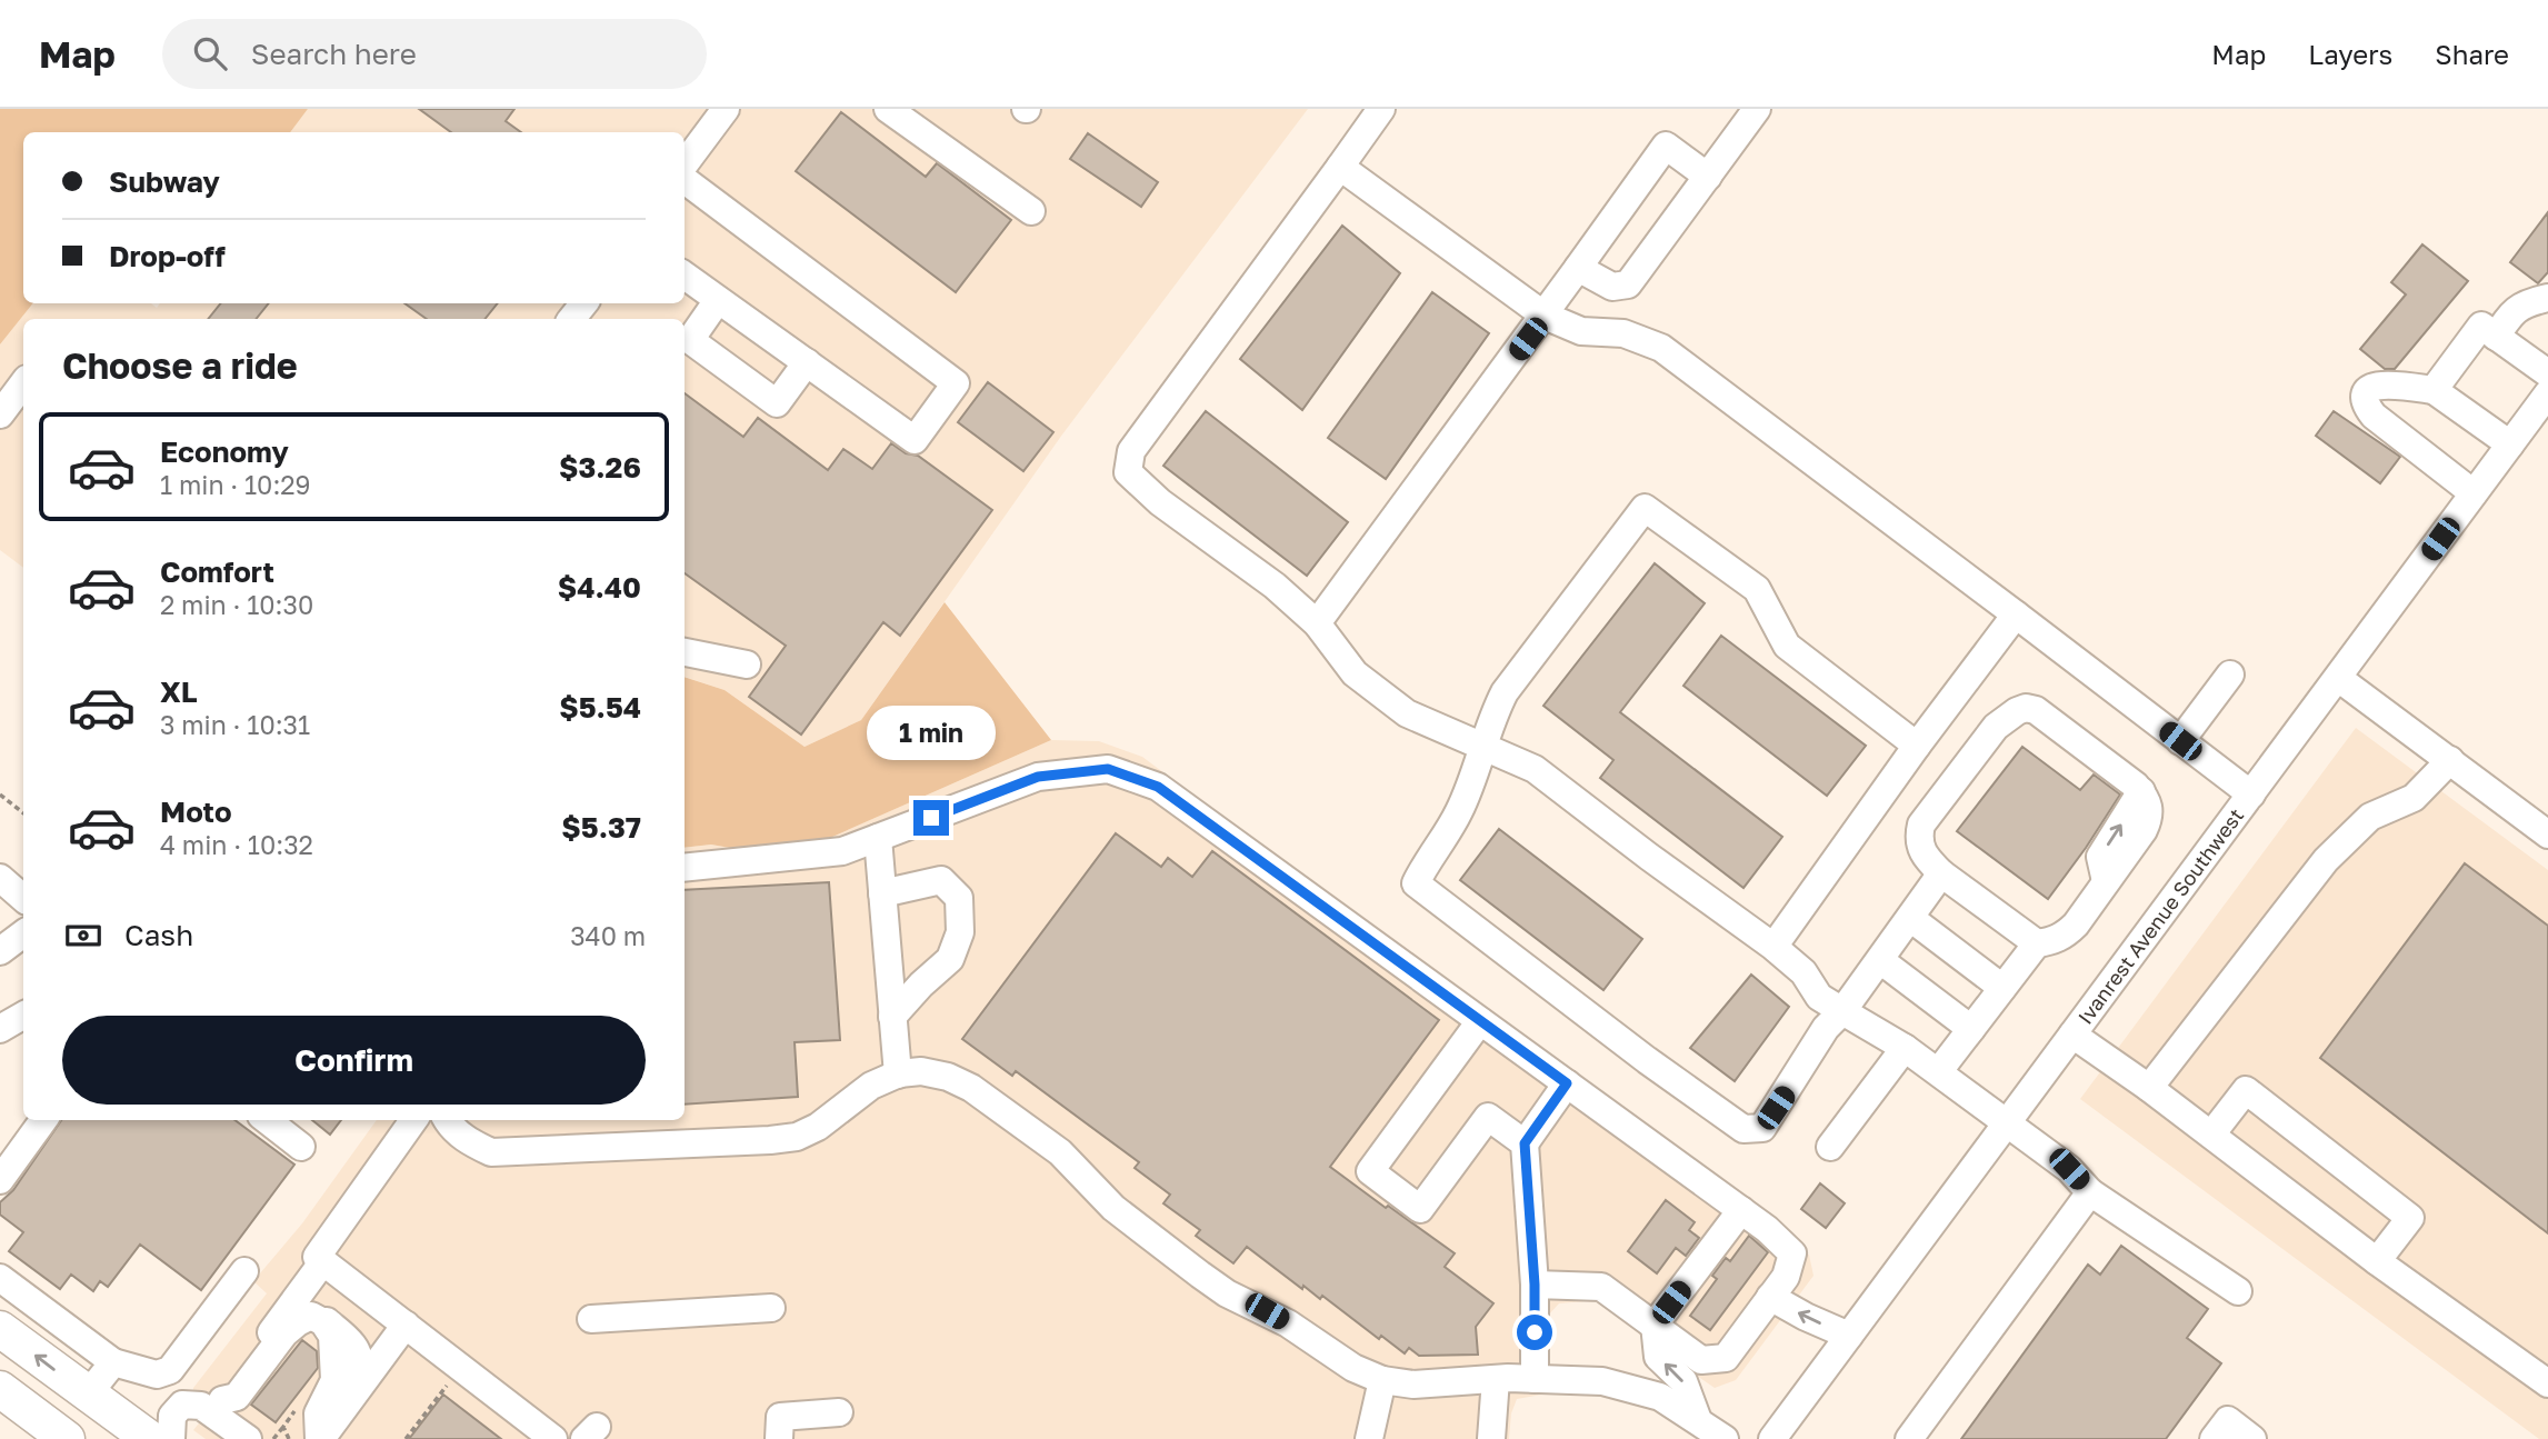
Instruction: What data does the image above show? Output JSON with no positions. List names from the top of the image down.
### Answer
{
  "streets": {
    "street": ["Ivanrest Avenue Southwest"]
  },
  "page": {
    "header": "Map",
    "search": "Search here",
    "nav": ["Map", "Layers", "Share"],
    "banner": ["Subway", "Drop-off"],
    "heading": "Choose a ride",
    "list": [
      {
        "name": "Economy",
        "note": "1 min · 10:29",
        "value": "$3.26"
      },
      {
        "name": "Comfort",
        "note": "2 min · 10:30",
        "value": "$4.40"
      },
      {
        "name": "XL",
        "note": "3 min · 10:31",
        "value": "$5.54"
      },
      {
        "name": "Moto",
        "note": "4 min · 10:32",
        "value": "$5.37"
      }
    ],
    "bubble": "1 min",
    "pay": ["Cash", "340 m"],
    "buttons": "Confirm"
  }
}
